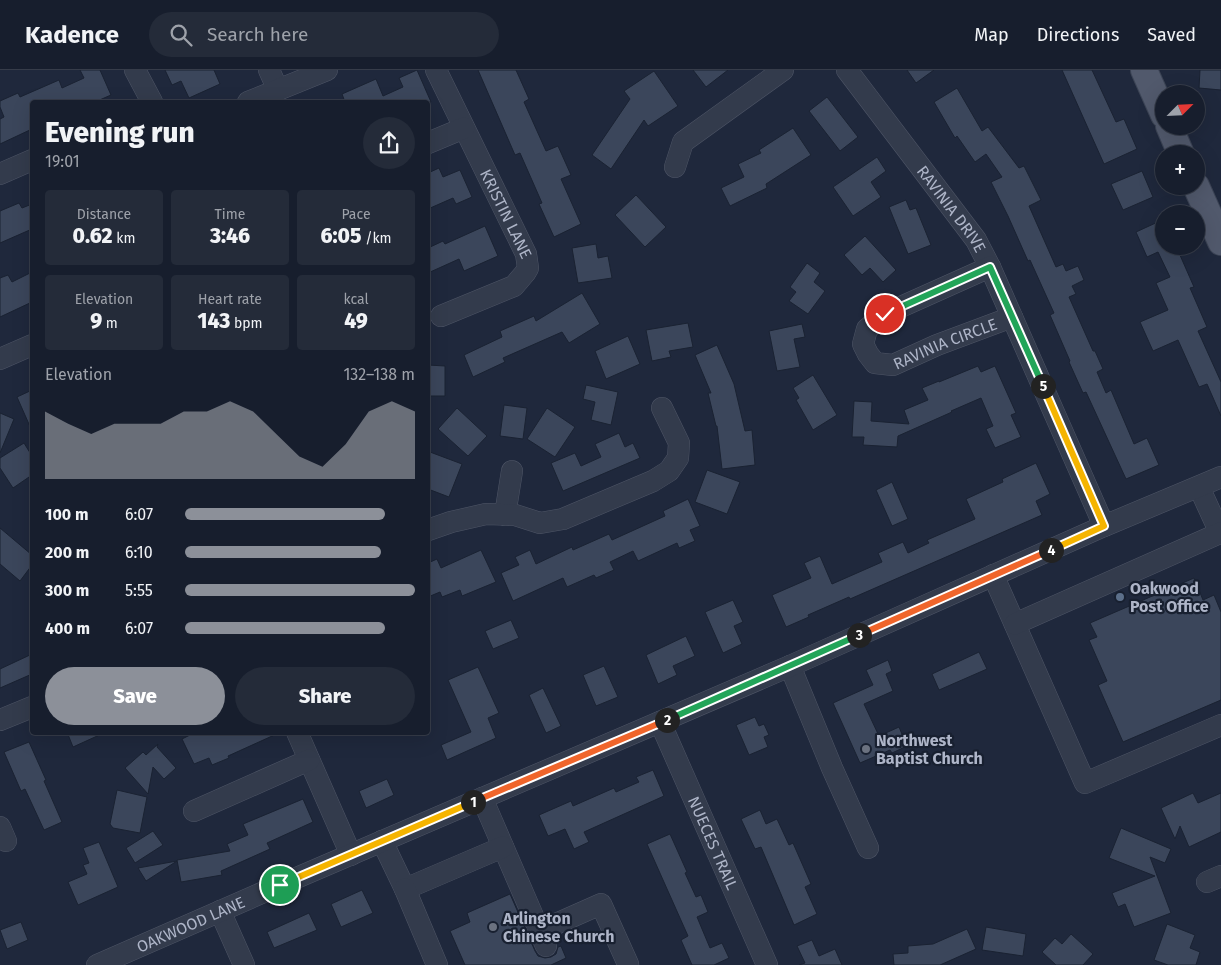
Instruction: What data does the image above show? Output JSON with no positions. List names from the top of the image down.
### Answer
{
  "streets": {
    "street": [
      "RAVINIA DRIVE",
      "KRISTIN LANE",
      "RAVINIA CIRCLE",
      "NUECES TRAIL",
      "OAKWOOD LANE"
    ]
  },
  "crossings": [
    ["RAVINIA DRIVE", "RAVINIA CIRCLE"],
    ["RAVINIA DRIVE", "OAKWOOD LANE"],
    ["NUECES TRAIL", "OAKWOOD LANE"]
  ],
  "places": ["Oakwood Post Office", "Northwest Baptist Church", "Arlington Chinese Church"],
  "north": "top right",
  "page": {
    "header": "Kadence",
    "search": "Search here",
    "nav": ["Map", "Directions", "Saved"],
    "map_buttons": ["+", "−"],
    "heading": ["Evening run", "19:01"],
    "stats": [
      ["Distance", "0.62 km"],
      ["Time", "3:46"],
      ["Pace", "6:05 /km"],
      ["Elevation", "9 m"],
      ["Heart rate", "143 bpm"],
      ["kcal", "49"]
    ],
    "chart": ["Elevation", "132–138 m"],
    "pins": [
      "5",
      "4",
      "3",
      "2",
      "1"
    ],
    "list": [
      {
        "name": "100 m",
        "note": "6:07"
      },
      {
        "name": "200 m",
        "note": "6:10"
      },
      {
        "name": "300 m",
        "note": "5:55"
      },
      {
        "name": "400 m",
        "note": "6:07"
      }
    ],
    "buttons": ["Save", "Share"]
  }
}
